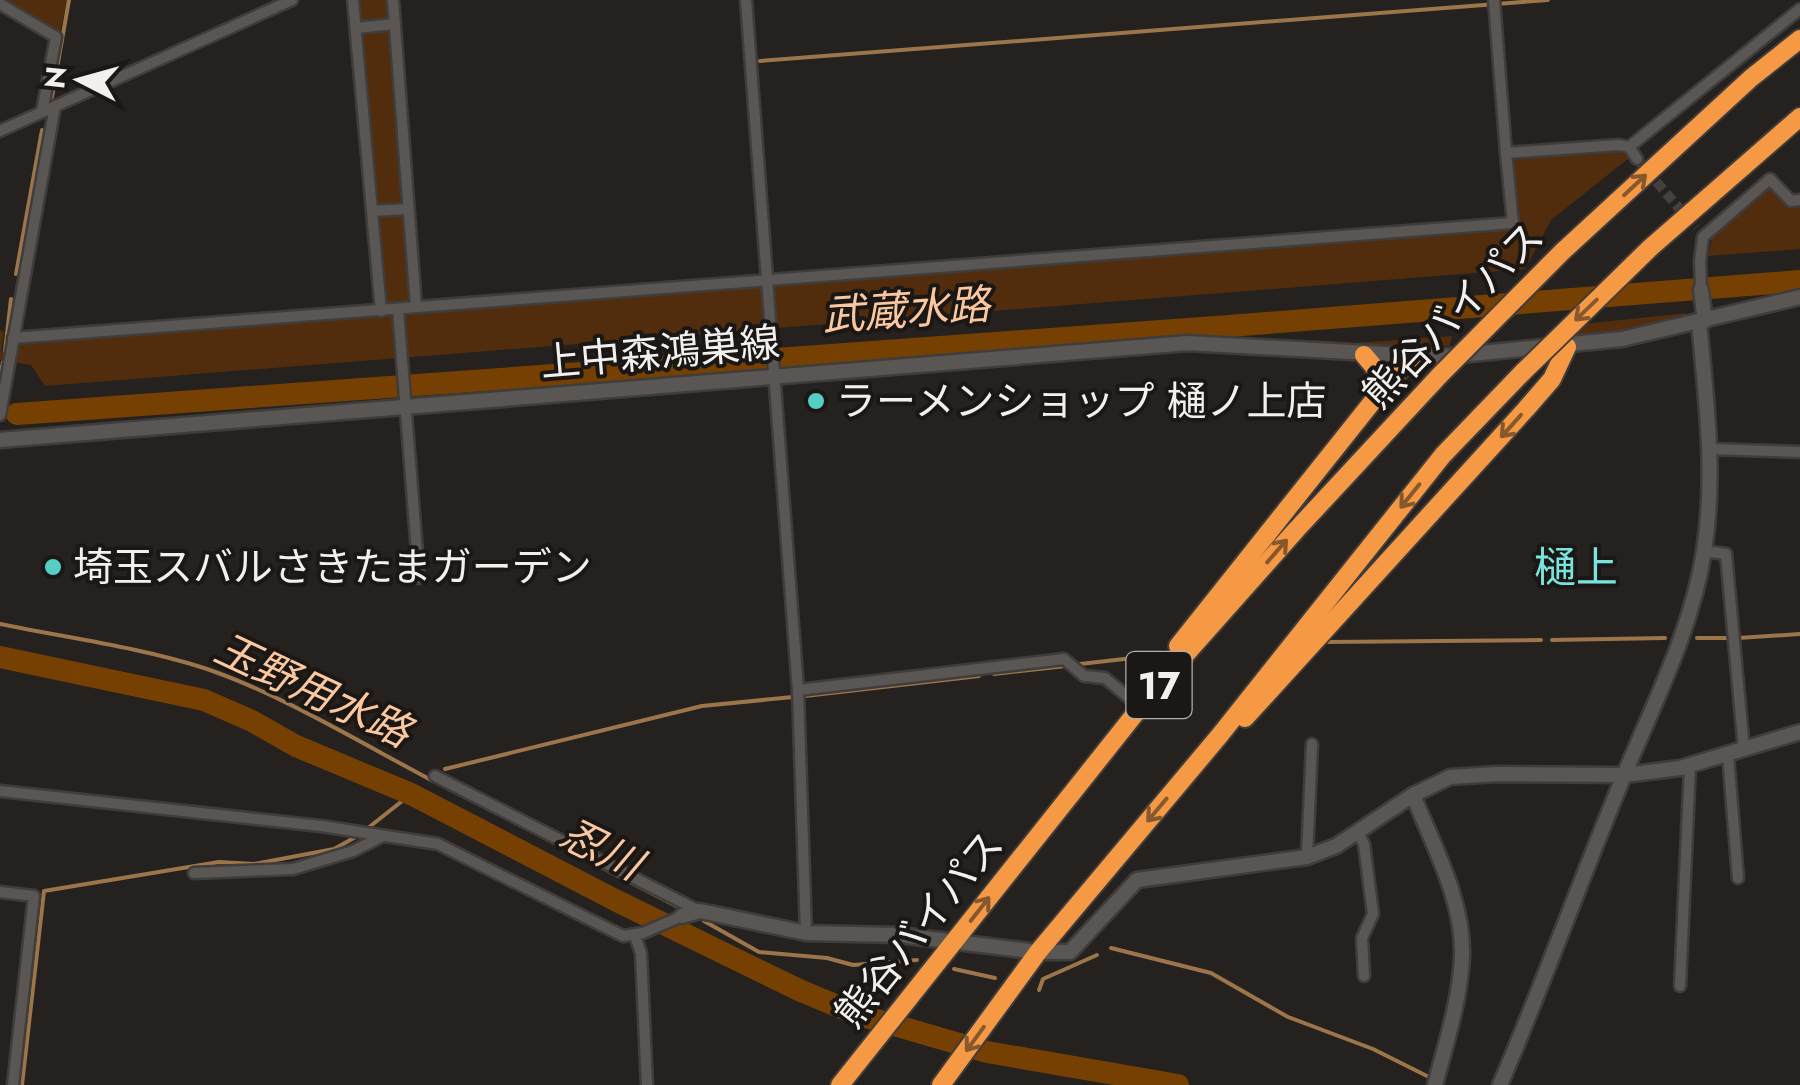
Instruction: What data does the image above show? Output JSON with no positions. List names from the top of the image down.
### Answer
{
  "streets": {
    "highway": ["熊谷バイパス", "17"],
    "street": ["上中森鴻巣線"]
  },
  "crossings": [
    ["熊谷バイパス", "17"],
    ["上中森鴻巣線", "17"]
  ],
  "districts": ["樋上"],
  "water": ["武蔵水路", "玉野用水路", "忍川"],
  "places": ["ラーメンショップ 樋ノ上店", "埼玉スバルさきたまガーデン"],
  "north": "left"
}
